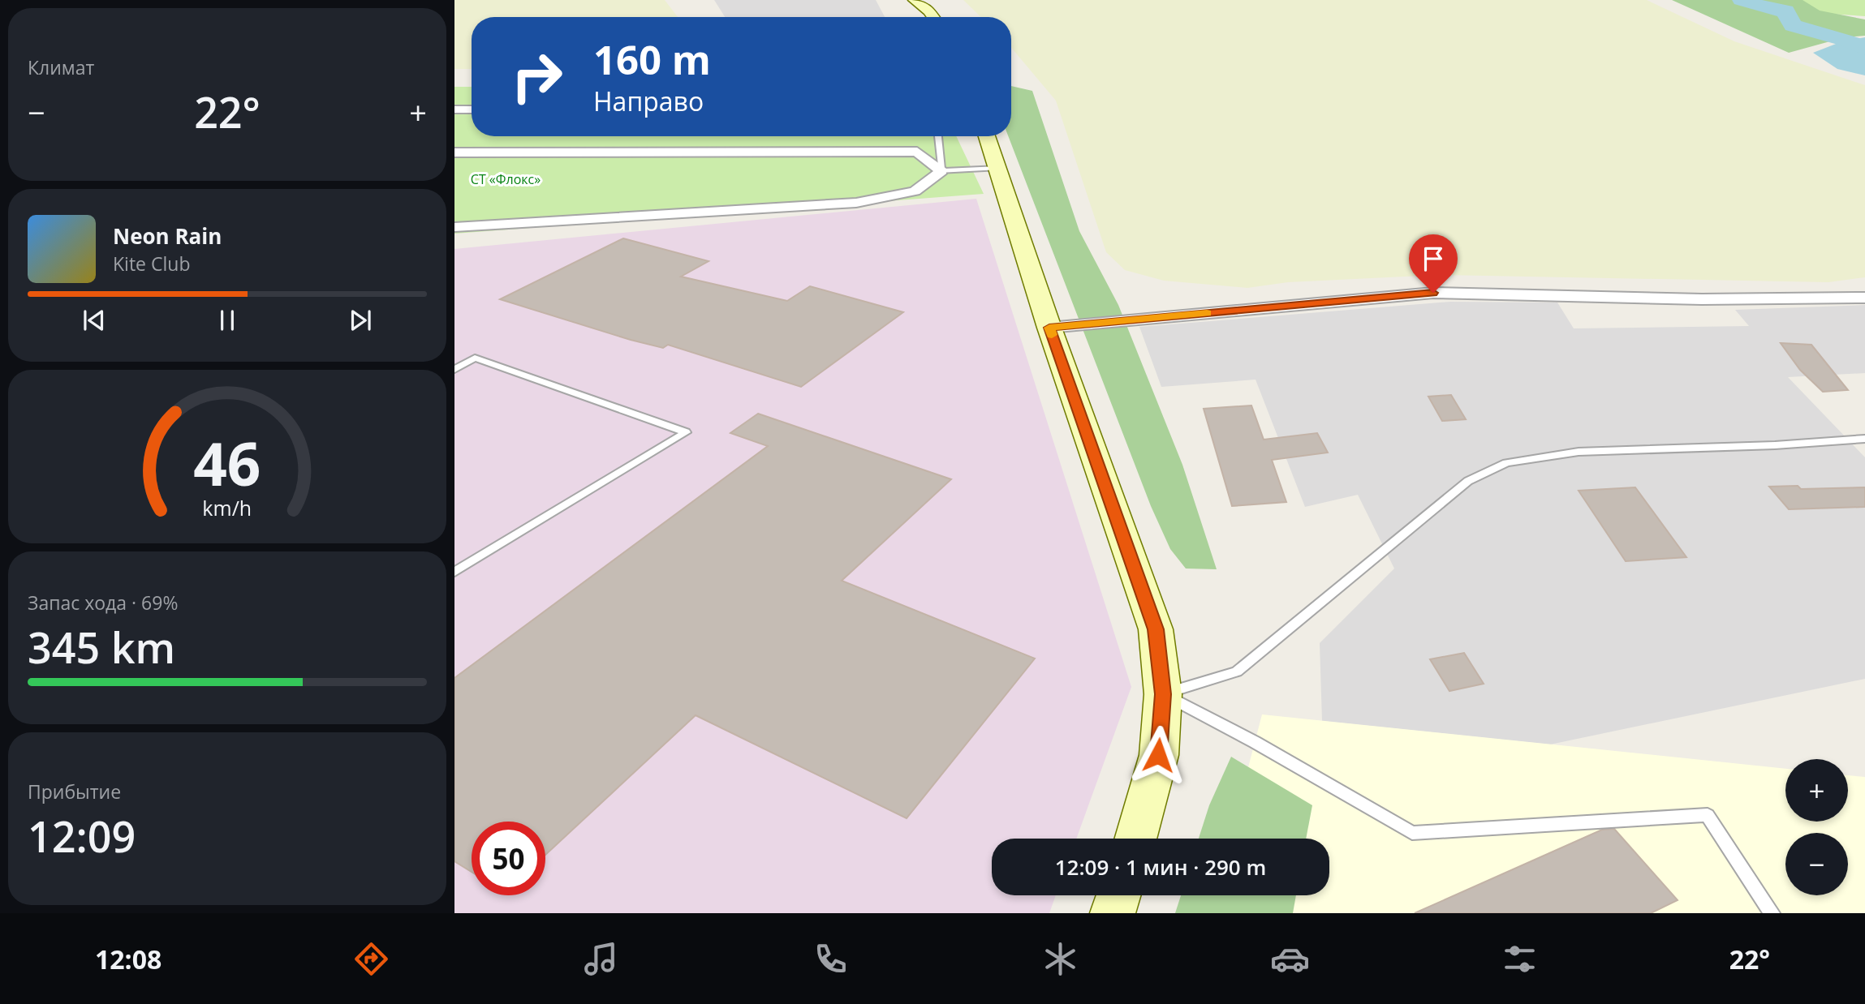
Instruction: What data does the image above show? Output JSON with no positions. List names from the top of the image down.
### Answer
{
  "parks": ["СТ «Флокс»"],
  "page": {
    "tile": [
      "Климат",
      ["Запас хода · 69%", "345 km"],
      ["Прибытие", "12:09"]
    ],
    "turn": ["160 m", "Направо"],
    "heat": ["−", "22°", "+"],
    "song": ["Neon Rain", "Kite Club"],
    "map_buttons": ["+", "−"],
    "limit": "50",
    "trip": "12:09 · 1 мин · 290 m",
    "tabs": ["12:08", "22°"],
    "gauge": ["46", "km/h"]
  }
}
